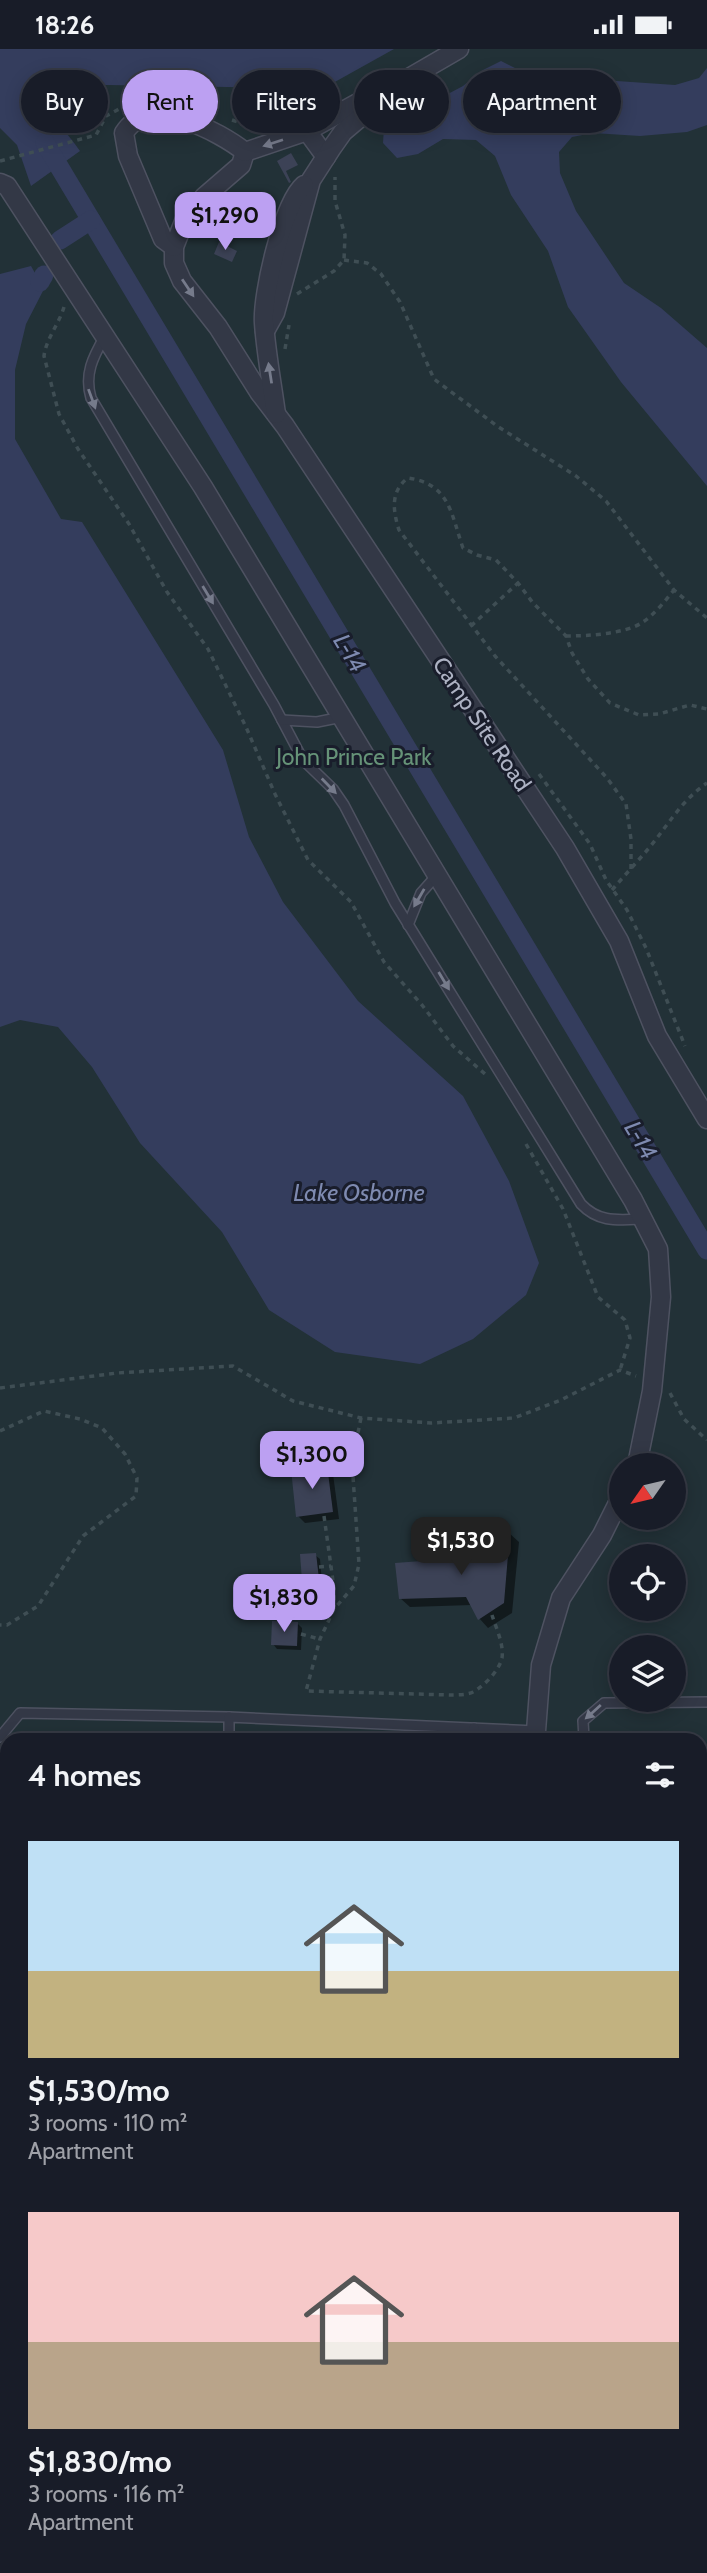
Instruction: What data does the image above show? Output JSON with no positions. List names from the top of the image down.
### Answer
{
  "streets": {
    "street": ["Camp Site Road"]
  },
  "water": ["L-14", "Lake Osborne"],
  "parks": ["John Prince Park"],
  "north": "bottom left",
  "page": {
    "status": "18:26",
    "chip": [
      "Buy",
      "Rent",
      "Filters",
      "New",
      "Apartment"
    ],
    "price": [
      "$1,290",
      "$1,300",
      "$1,530",
      "$1,830"
    ],
    "heading": "4 homes",
    "list": [
      {
        "name": "$1,530/mo",
        "note": "3 rooms · 110 m² · Apartment"
      },
      {
        "name": "$1,830/mo",
        "note": "3 rooms · 116 m² · Apartment"
      }
    ]
  }
}
